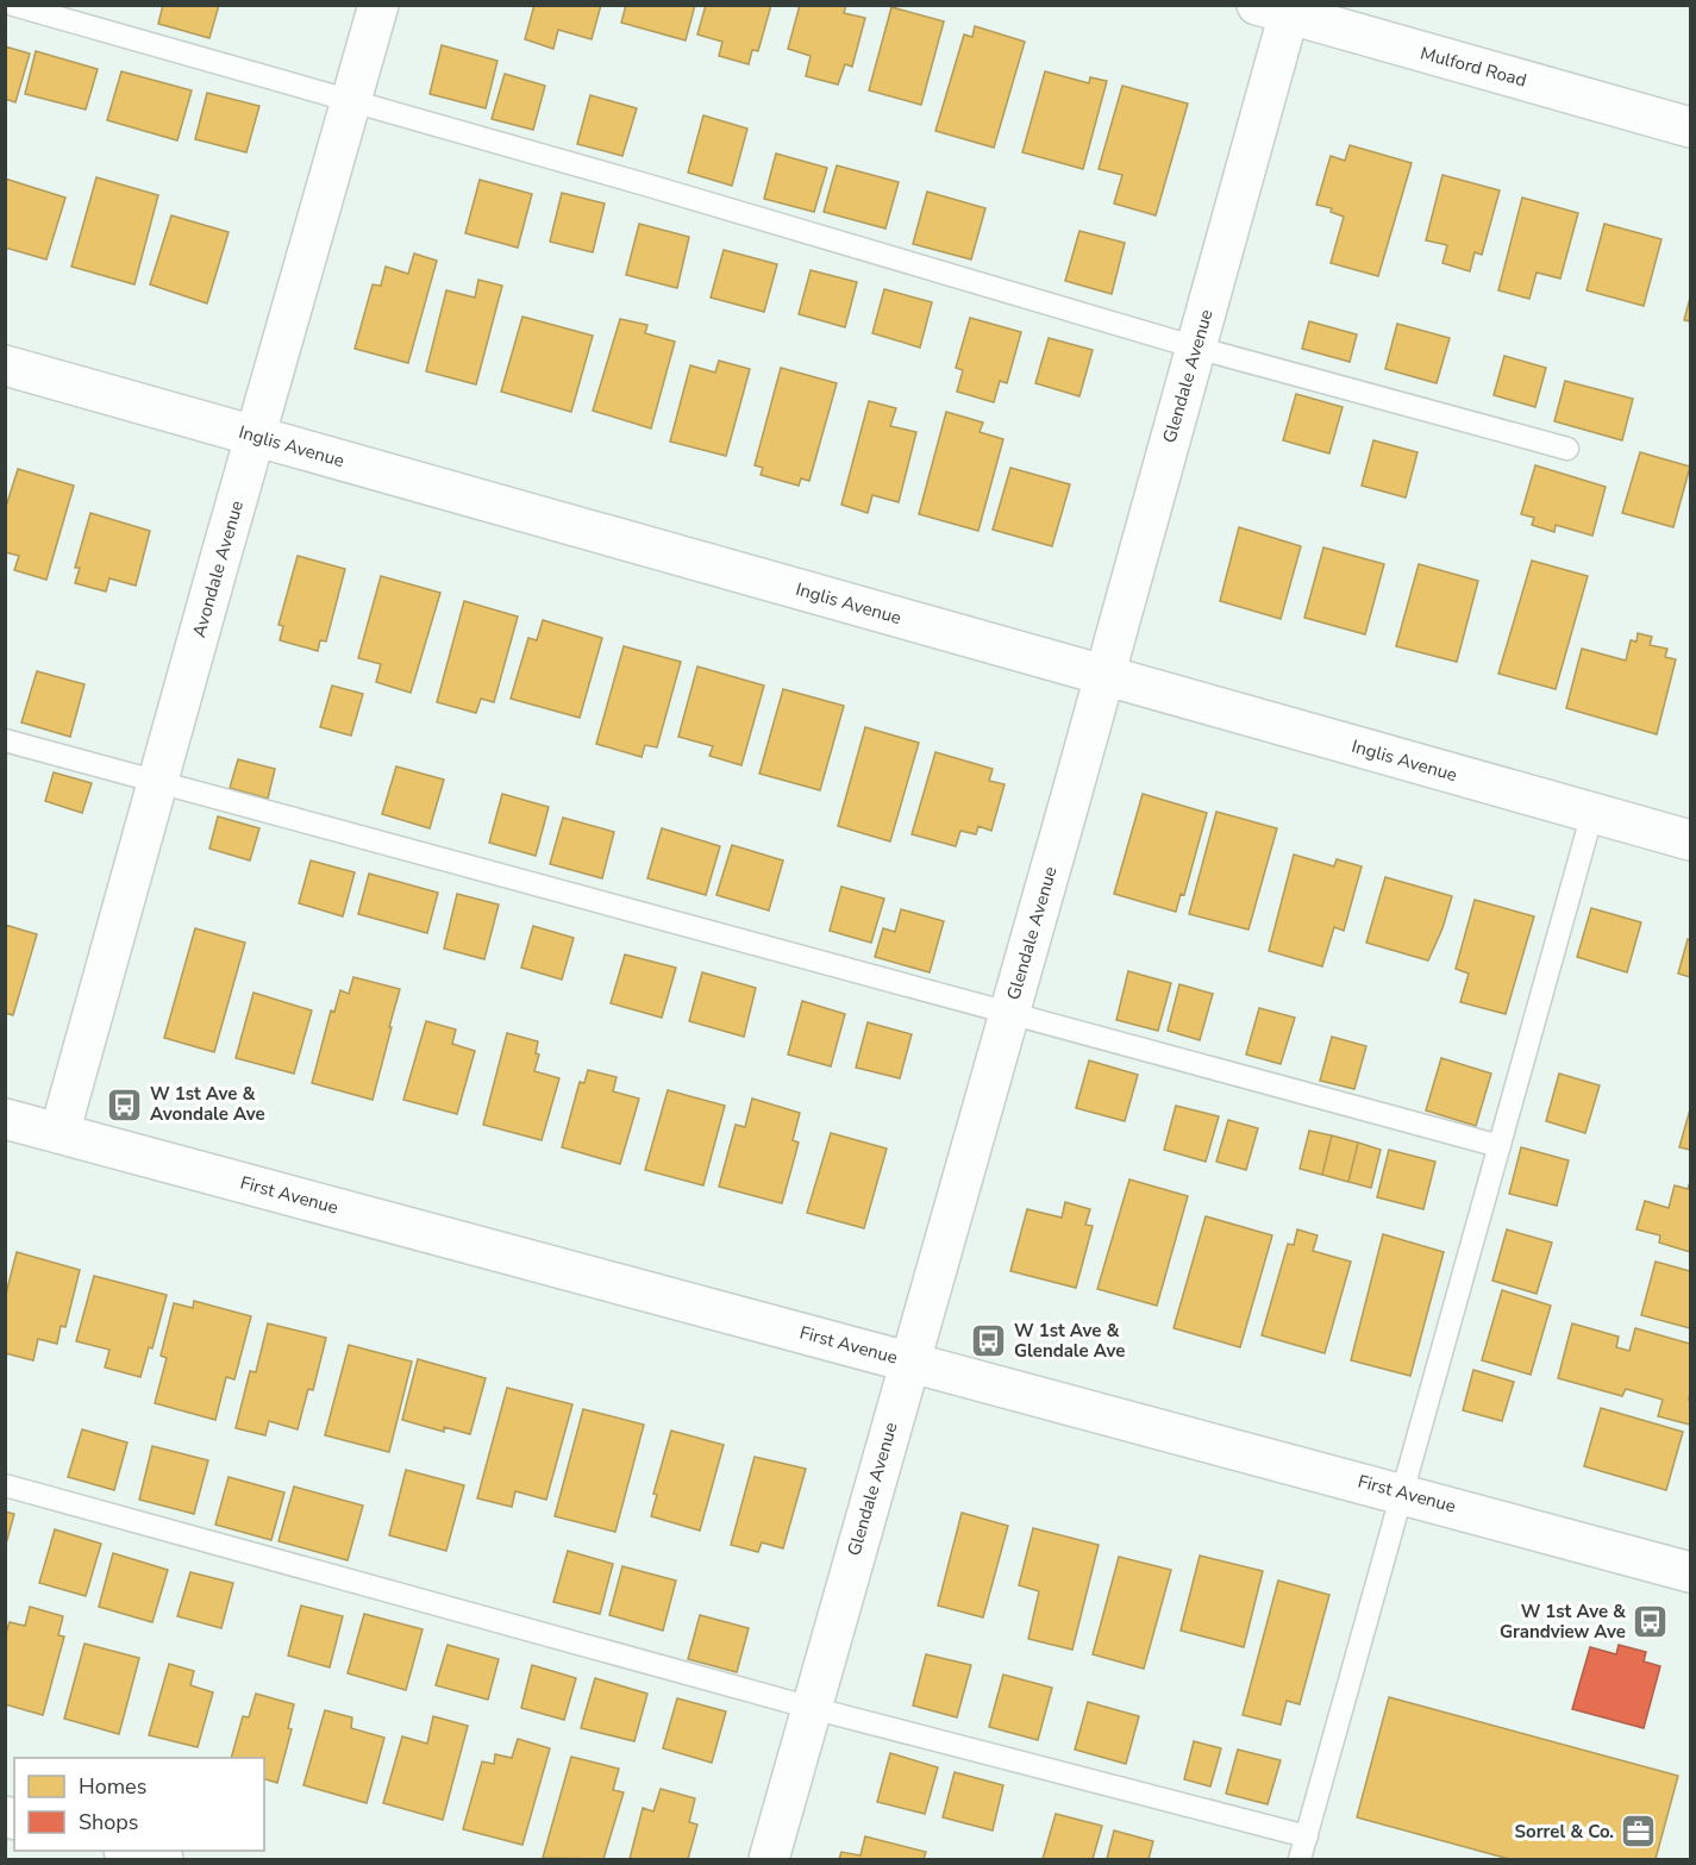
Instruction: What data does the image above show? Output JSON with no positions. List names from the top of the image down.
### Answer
{
  "streets": {
    "street": [
      "Mulford Road",
      "Glendale Avenue",
      "Inglis Avenue",
      "Avondale Avenue",
      "First Avenue"
    ]
  },
  "crossings": [
    ["Mulford Road", "Glendale Avenue"],
    ["Glendale Avenue", "Inglis Avenue"],
    ["Glendale Avenue", "First Avenue"],
    ["Inglis Avenue", "Avondale Avenue"],
    ["Avondale Avenue", "First Avenue"]
  ],
  "places": {
    "bus stop": ["W 1st Ave & Avondale Ave", "W 1st Ave & Glendale Ave", "W 1st Ave & Grandview Ave"],
    "office": ["Sorrel & Co."]
  },
  "legend": ["Homes", "Shops"]
}
